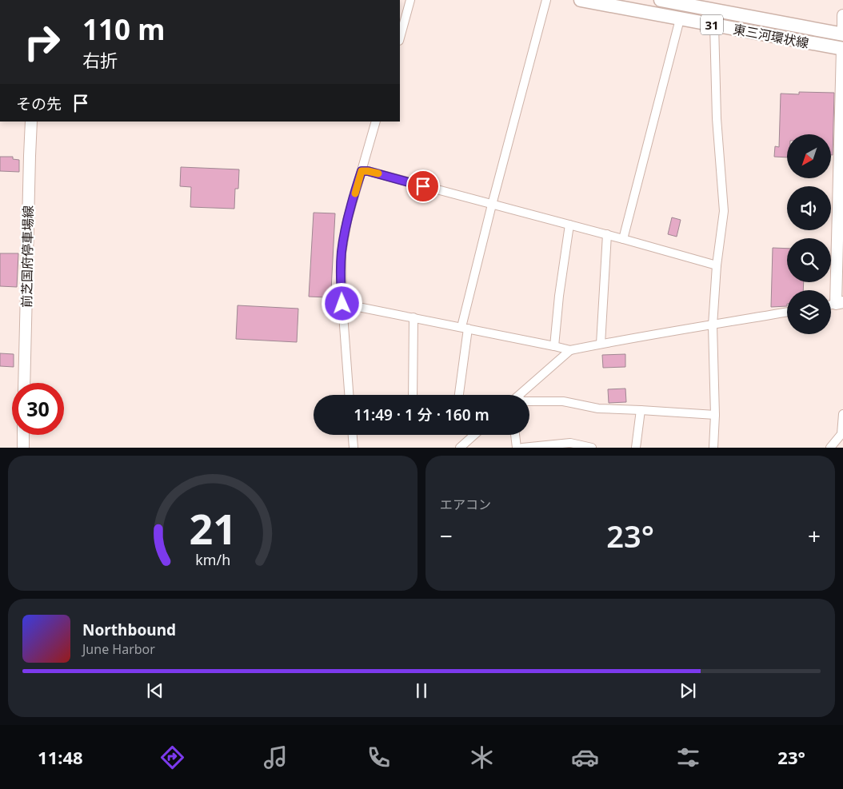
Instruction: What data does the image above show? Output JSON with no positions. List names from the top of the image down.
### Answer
{
  "streets": {
    "main road": ["31", "東三河環状線", "前芝国府停車場線"]
  },
  "north": "bottom left",
  "page": {
    "turn": ["110 m", "右折"],
    "then": "その先",
    "limit": "30",
    "trip": "11:49 · 1 分 · 160 m",
    "tile": "エアコン",
    "heat": ["−", "23°", "+"],
    "song": ["Northbound", "June Harbor"],
    "tabs": ["11:48", "23°"],
    "gauge": ["21", "km/h"]
  }
}
